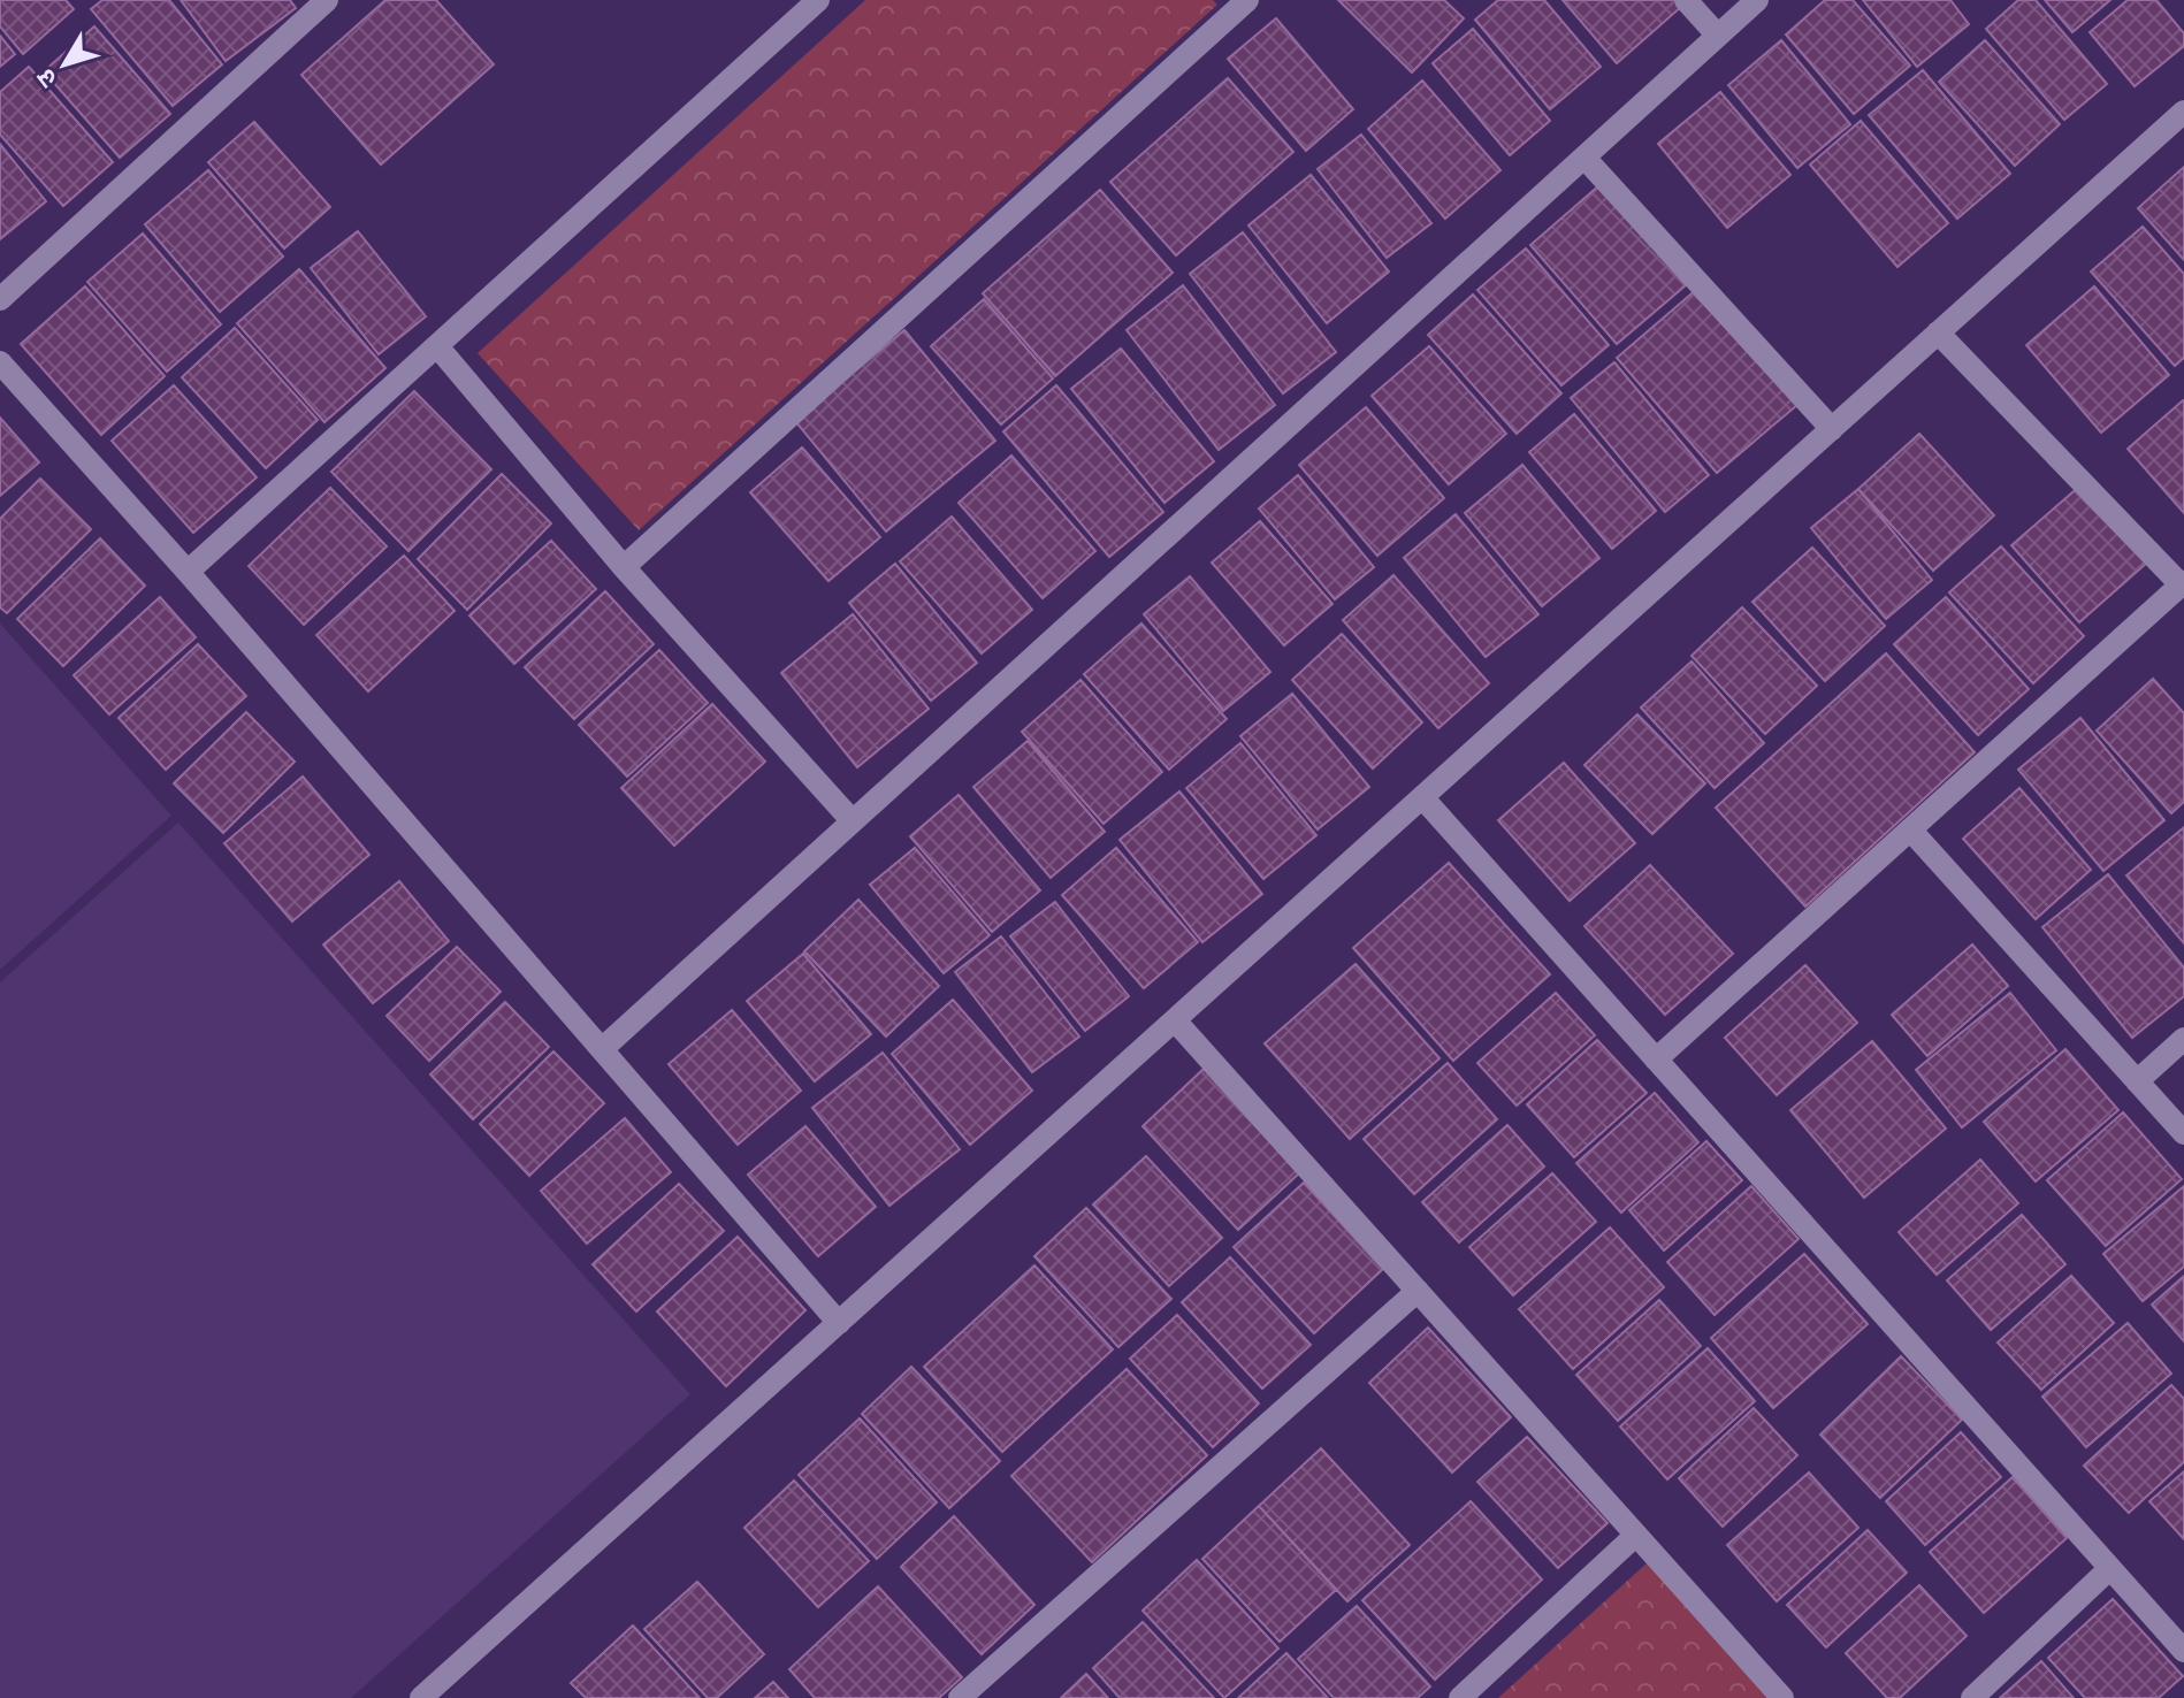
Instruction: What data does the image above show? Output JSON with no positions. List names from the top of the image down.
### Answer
{
  "north": "bottom left"
}
